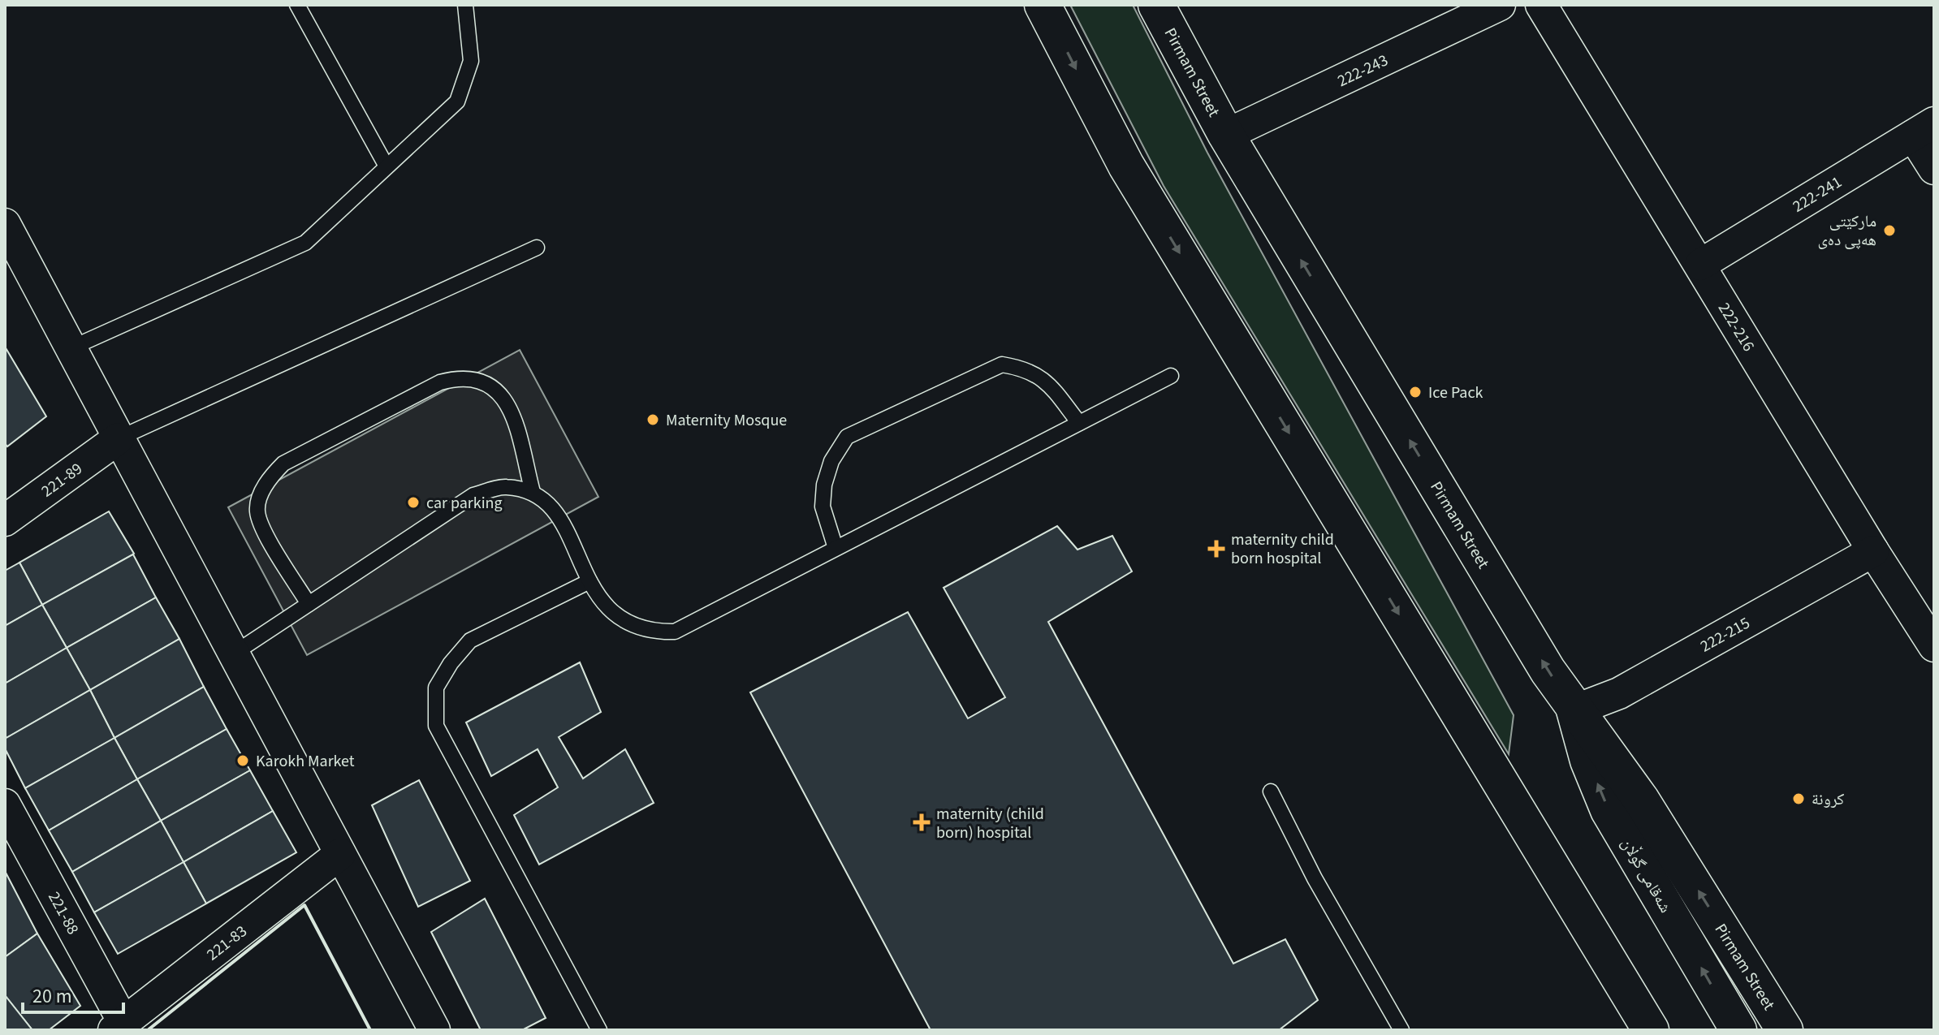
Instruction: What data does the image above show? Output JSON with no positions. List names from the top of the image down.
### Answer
{
  "streets": {
    "main road": ["Pirmam Street", "شەقامی گوڵان"],
    "street": [
      "222-243",
      "222-241",
      "222-216",
      "221-89",
      "222-215",
      "221-88",
      "221-83"
    ]
  },
  "crossings": [
    ["222-243", "Pirmam Street"],
    ["Pirmam Street", "222-215"],
    ["Pirmam Street", "شەقامی گوڵان"],
    ["222-241", "222-216"],
    ["222-216", "222-215"],
    ["222-215", "شەقامی گوڵان"],
    ["221-88", "221-83"]
  ],
  "places": {
    "other": [
      "مارکێتی هەپی دەی",
      "Ice Pack",
      "Maternity Mosque",
      "car parking",
      "Karokh Market",
      "كرونة"
    ],
    "health": ["maternity child born hospital", "maternity (child born) hospital"]
  },
  "scale_bar": "20 m"
}
